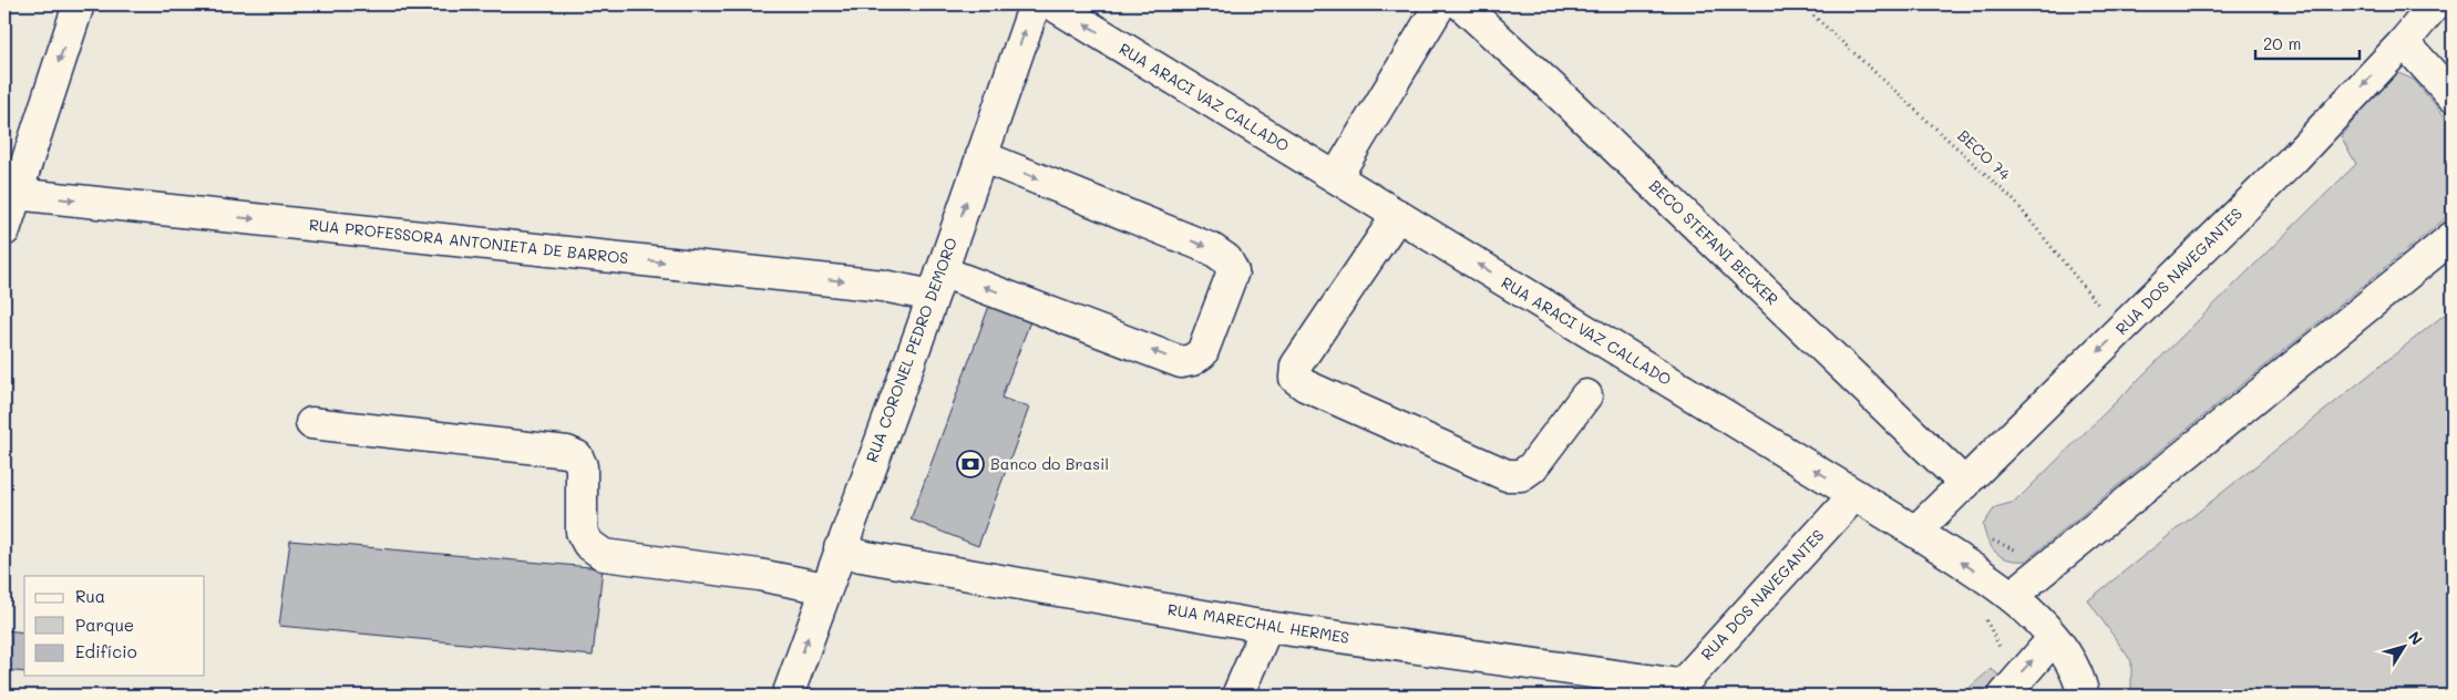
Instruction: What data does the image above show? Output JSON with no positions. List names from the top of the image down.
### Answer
{
  "streets": {
    "street": [
      "RUA ARACI VAZ CALLADO",
      "RUA PROFESSORA ANTONIETA DE BARROS",
      "BECO STEFANI BECKER",
      "RUA DOS NAVEGANTES",
      "RUA CORONEL PEDRO DEMORO",
      "RUA MARECHAL HERMES"
    ],
    "path": ["BECO 74"]
  },
  "crossings": [
    ["RUA ARACI VAZ CALLADO", "RUA DOS NAVEGANTES"],
    ["BECO 74", "RUA DOS NAVEGANTES"],
    ["RUA PROFESSORA ANTONIETA DE BARROS", "RUA CORONEL PEDRO DEMORO"],
    ["BECO STEFANI BECKER", "RUA DOS NAVEGANTES"],
    ["RUA DOS NAVEGANTES", "RUA MARECHAL HERMES"],
    ["RUA CORONEL PEDRO DEMORO", "RUA MARECHAL HERMES"]
  ],
  "one_way": ["RUA ARACI VAZ CALLADO", "RUA CORONEL PEDRO DEMORO"],
  "places": {
    "bank": ["Banco do Brasil"]
  },
  "legend": ["Rua", "Parque", "Edifício"],
  "scale_bar": "20 m",
  "north": "top right"
}
